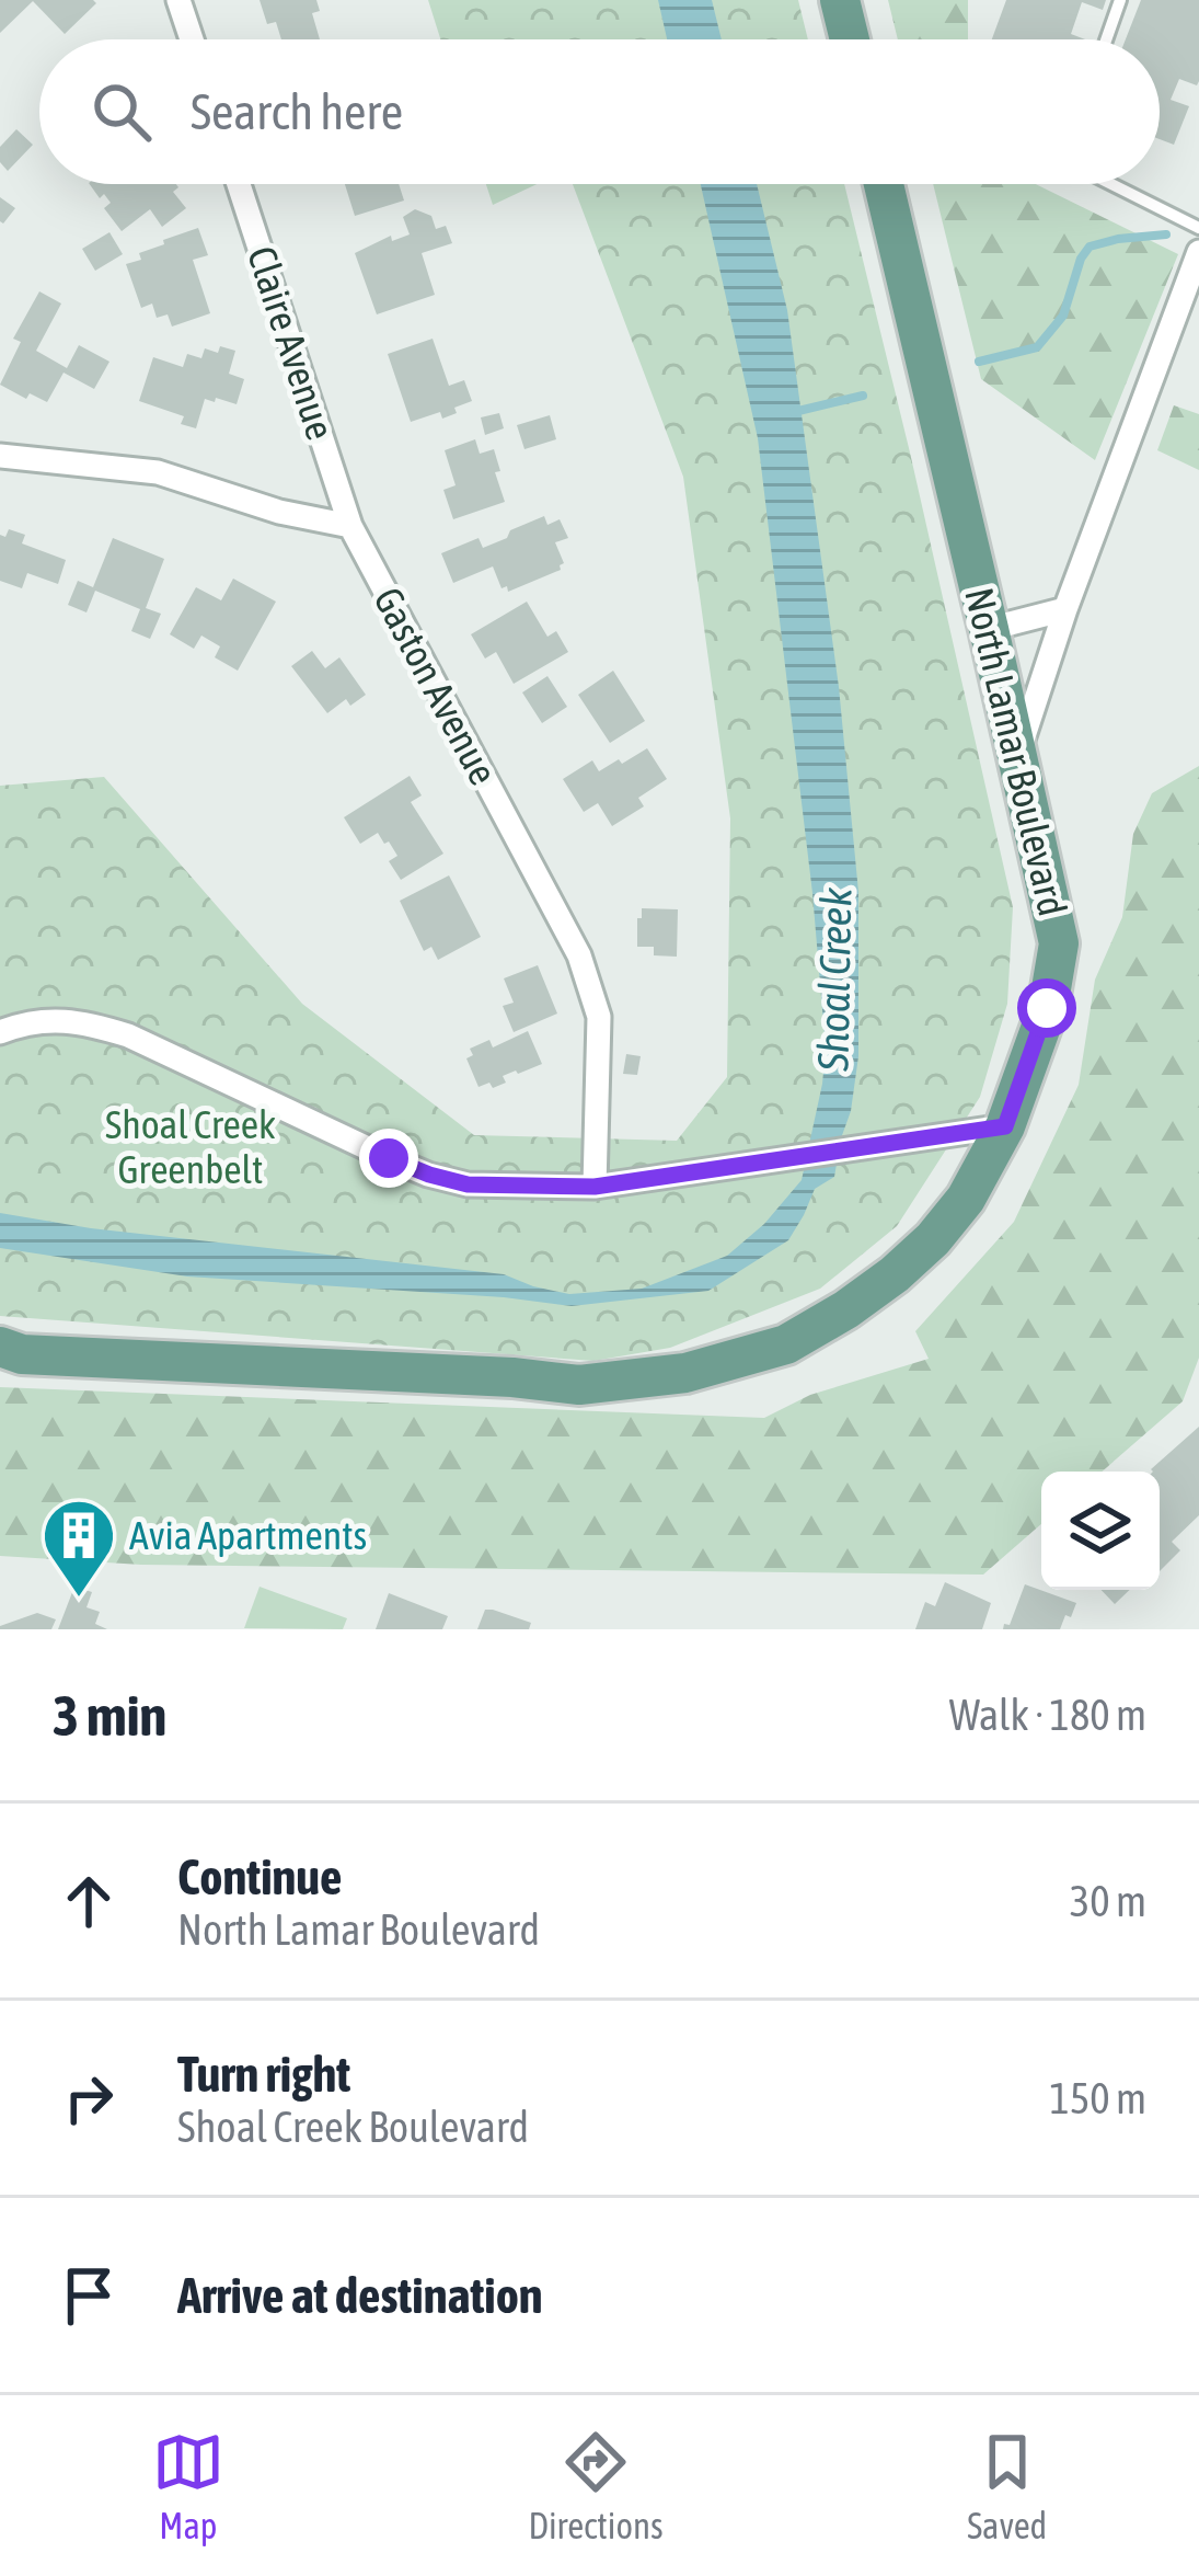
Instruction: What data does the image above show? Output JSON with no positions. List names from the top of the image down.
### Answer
{
  "streets": {
    "main road": ["North Lamar Boulevard"],
    "street": ["Claire Avenue", "Gaston Avenue"]
  },
  "crossings": [
    ["Claire Avenue", "Gaston Avenue"]
  ],
  "water": ["Shoal Creek"],
  "parks": ["Shoal Creek Greenbelt"],
  "places": {
    "building": ["Avia Apartments"]
  },
  "page": {
    "search": "Search here",
    "heading": ["3 min", "Walk · 180 m"],
    "list": [
      ["Continue", "North Lamar Boulevard", "30 m"],
      ["Turn right", "Shoal Creek Boulevard", "150 m"],
      "Arrive at destination"
    ],
    "nav": ["Map", "Directions", "Saved"]
  }
}
